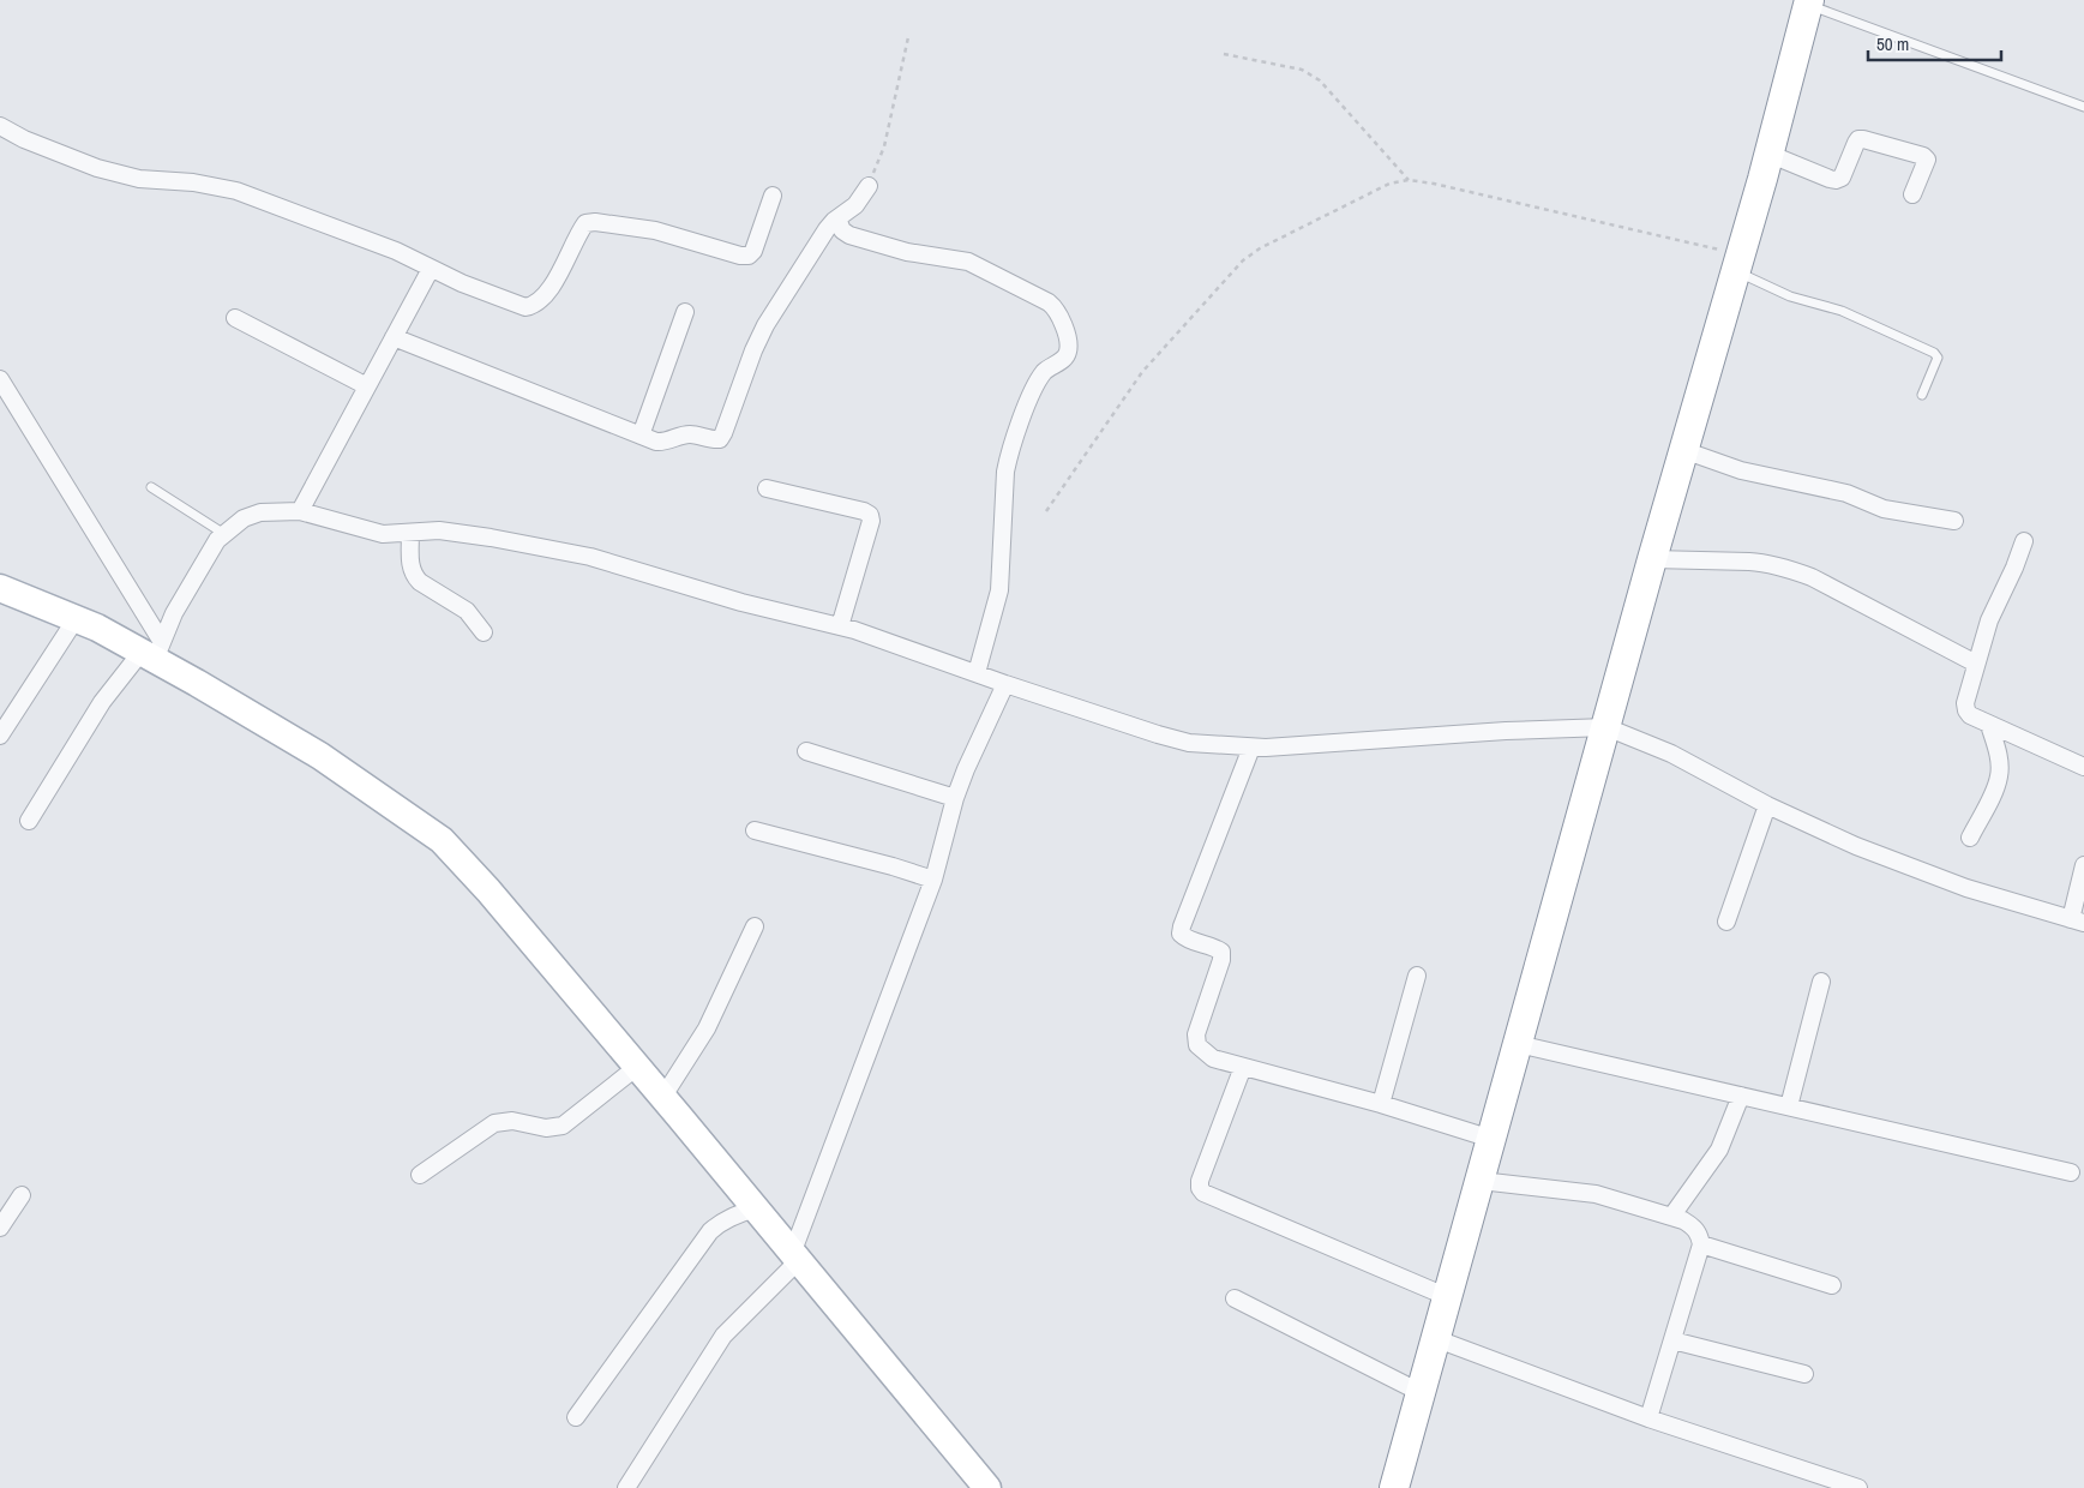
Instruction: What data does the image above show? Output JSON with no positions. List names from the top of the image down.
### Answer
{
  "scale_bar": "50 m"
}
